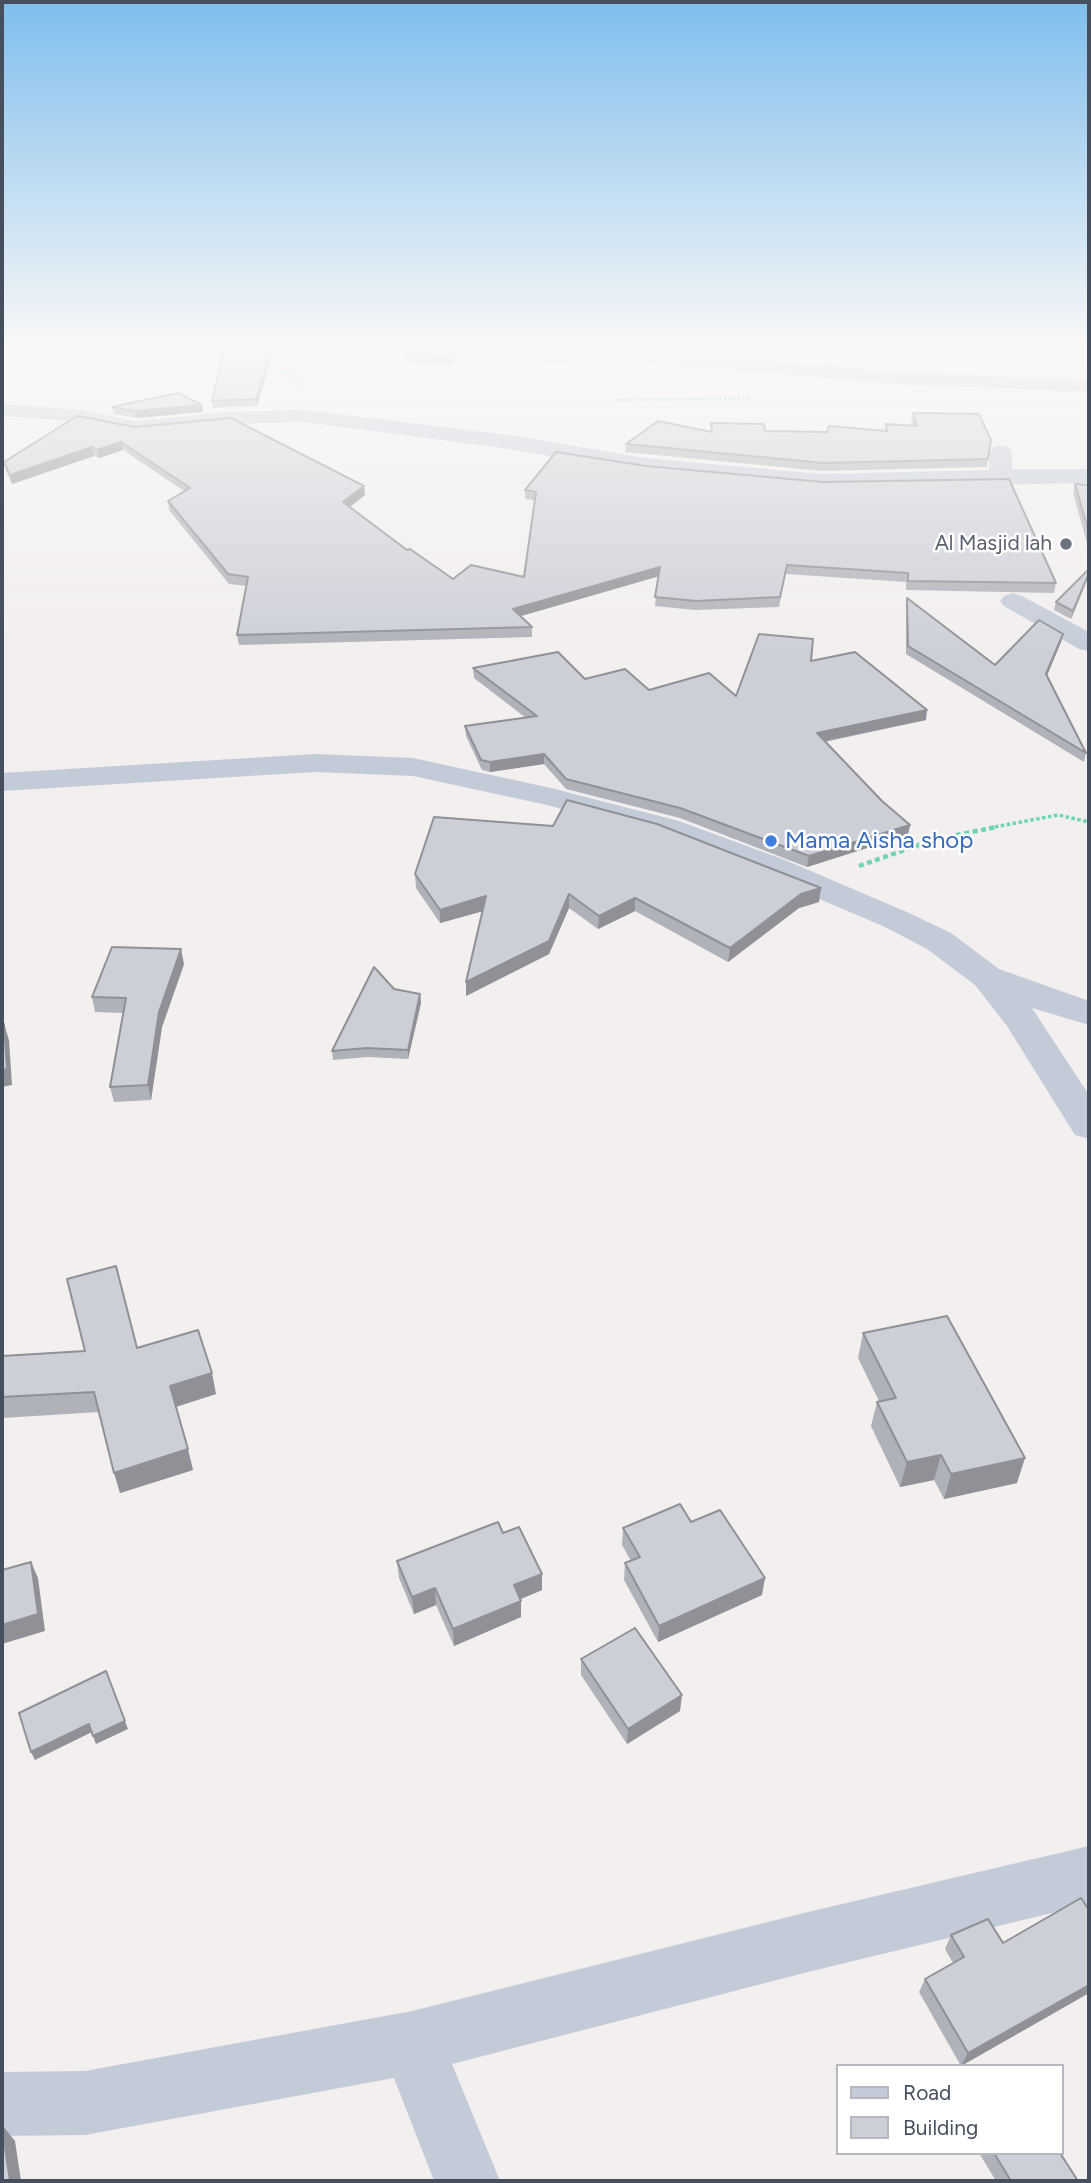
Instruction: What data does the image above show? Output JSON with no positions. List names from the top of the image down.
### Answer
{
  "places": ["Al Masjid lah", "Mama Aisha shop"],
  "legend": ["Road", "Building"]
}
